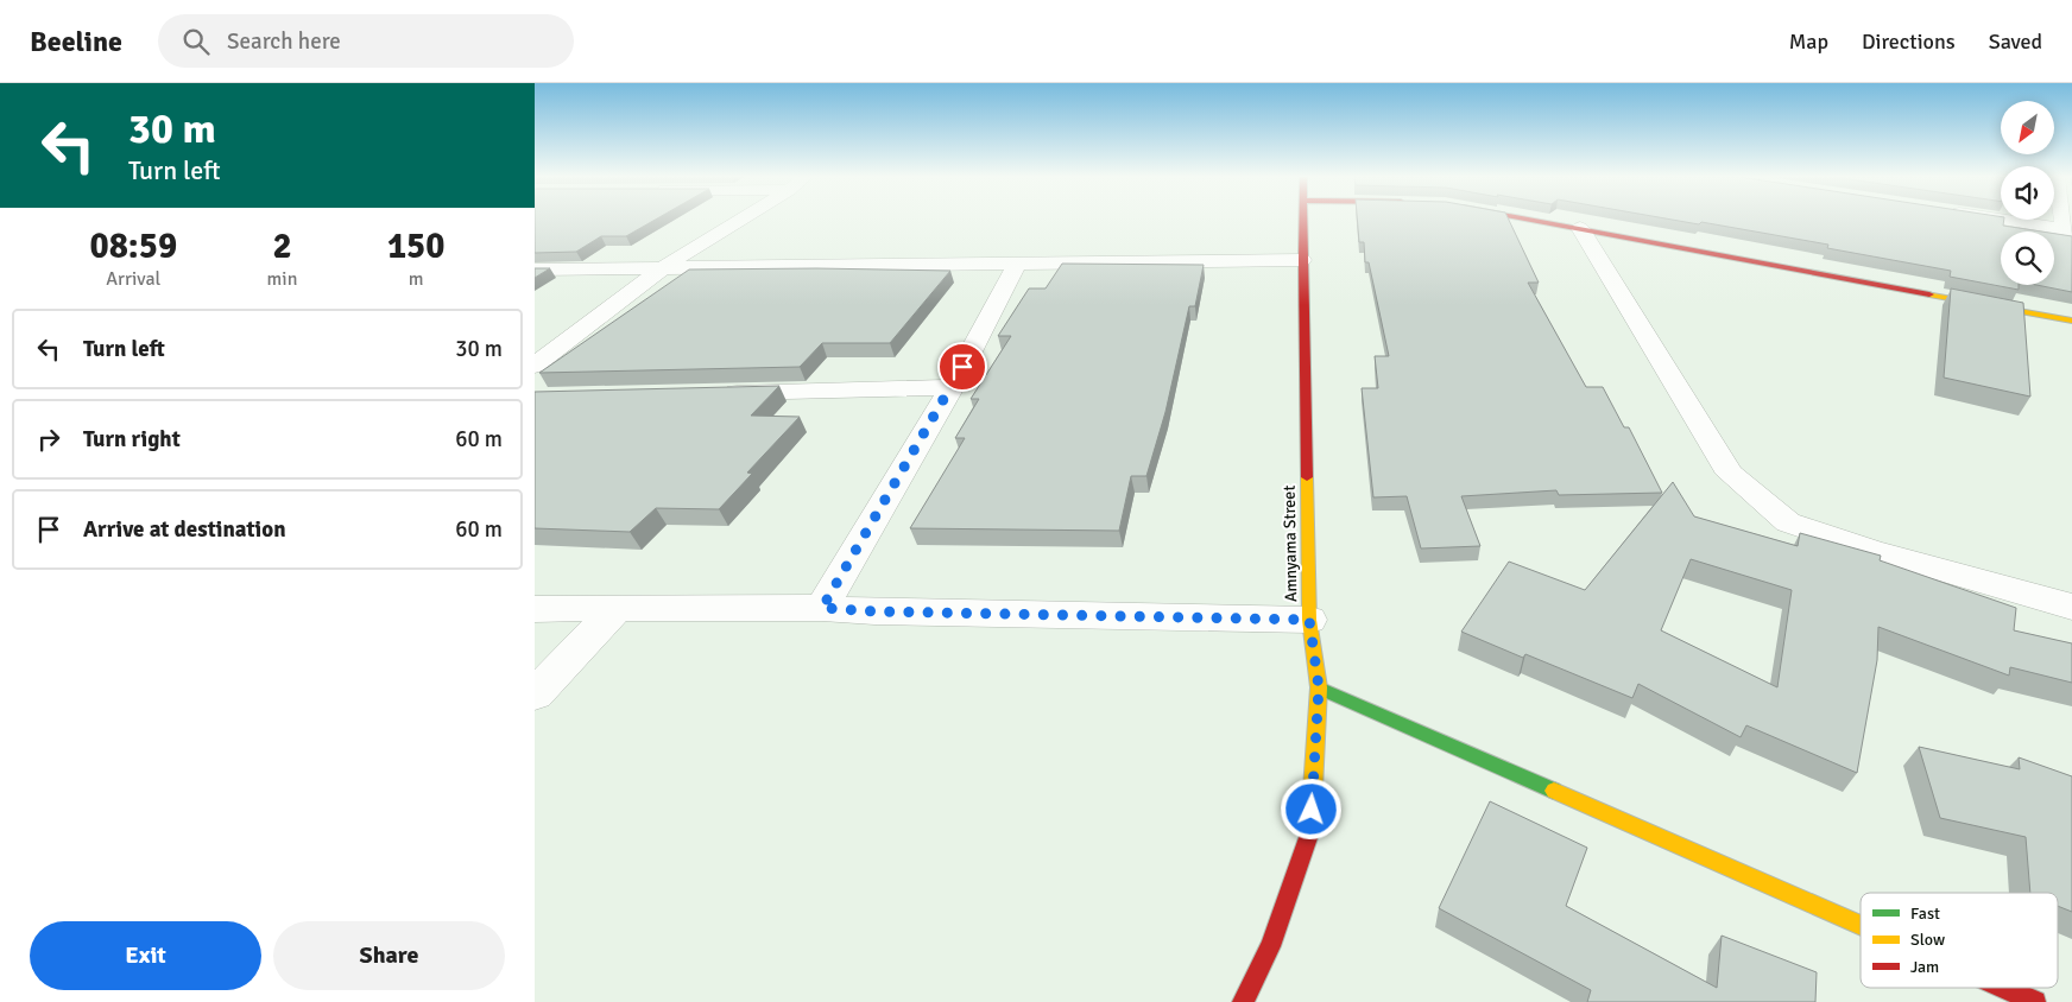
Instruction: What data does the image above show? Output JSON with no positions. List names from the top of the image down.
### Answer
{
  "streets": {
    "street": ["Amnyama Street"]
  },
  "legend": ["Fast", "Slow", "Jam"],
  "north": "bottom left",
  "page": {
    "header": "Beeline",
    "search": "Search here",
    "nav": ["Map", "Directions", "Saved"],
    "turn": ["30 m", "Turn left"],
    "eta": [
      "08:59",
      "Arrival",
      "2",
      "min",
      "150",
      "m"
    ],
    "list": [
      {
        "name": "Turn left",
        "value": "30 m"
      },
      {
        "name": "Turn right",
        "value": "60 m"
      },
      {
        "name": "Arrive at destination",
        "value": "60 m"
      }
    ],
    "buttons": ["Exit", "Share"]
  }
}
